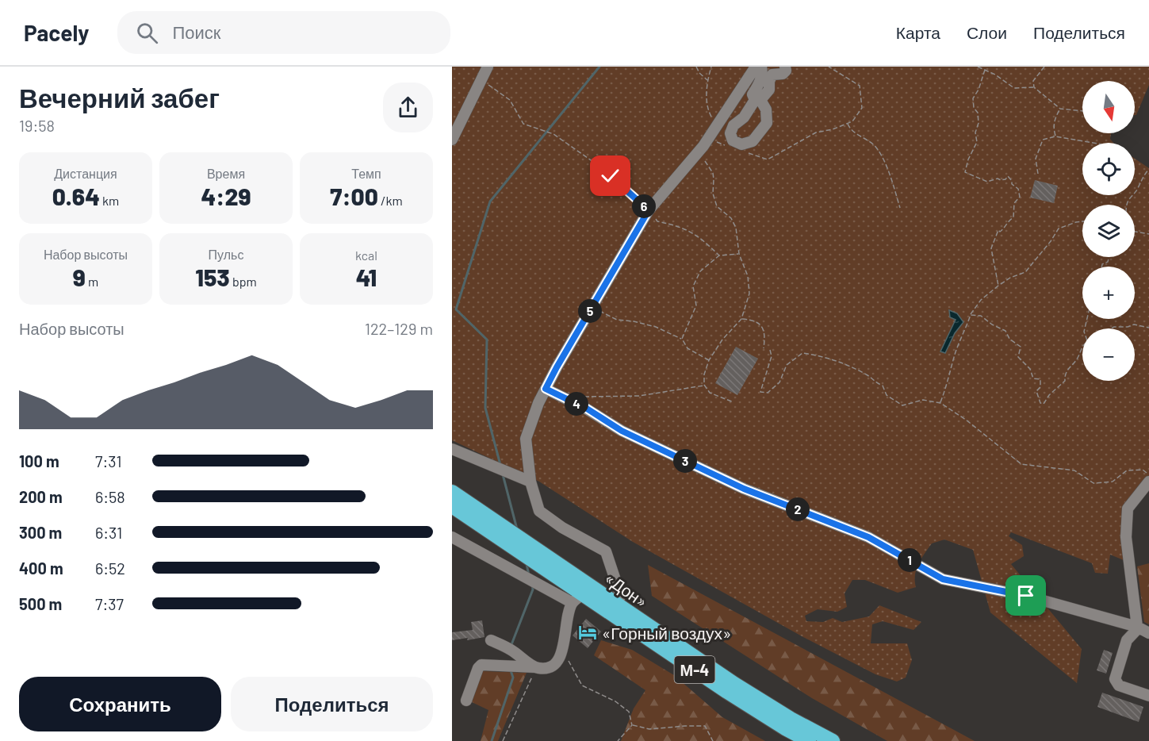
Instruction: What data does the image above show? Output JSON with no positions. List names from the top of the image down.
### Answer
{
  "streets": {
    "highway": ["«Дон»", "М-4"]
  },
  "places": {
    "hotel": ["«Горный воздух»"]
  },
  "north": "bottom",
  "page": {
    "header": "Pacely",
    "search": "Поиск",
    "nav": ["Карта", "Слои", "Поделиться"],
    "heading": ["Вечерний забег", "19:58"],
    "map_buttons": ["+", "−"],
    "stats": [
      ["Дистанция", "0.64 km"],
      ["Время", "4:29"],
      ["Темп", "7:00 /km"],
      ["Набор высоты", "9 m"],
      ["Пульс", "153 bpm"],
      ["kcal", "41"]
    ],
    "pins": [
      "6",
      "5",
      "4",
      "3",
      "2",
      "1"
    ],
    "chart": ["Набор высоты", "122–129 m"],
    "list": [
      {
        "name": "100 m",
        "note": "7:31"
      },
      {
        "name": "200 m",
        "note": "6:58"
      },
      {
        "name": "300 m",
        "note": "6:31"
      },
      {
        "name": "400 m",
        "note": "6:52"
      },
      {
        "name": "500 m",
        "note": "7:37"
      }
    ],
    "buttons": ["Сохранить", "Поделиться"]
  }
}
